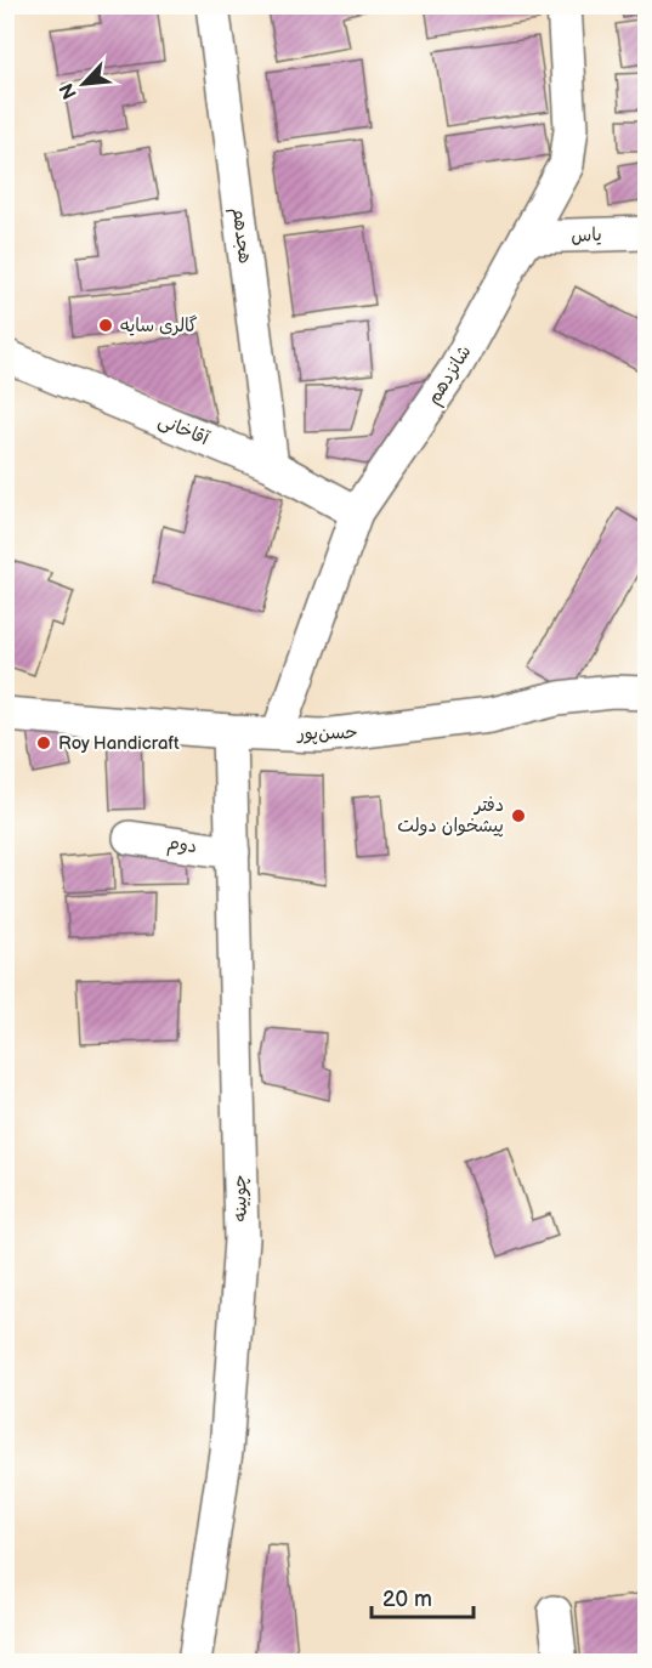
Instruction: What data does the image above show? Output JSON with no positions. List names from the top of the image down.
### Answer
{
  "streets": {
    "street": [
      "هجدهم",
      "یاس",
      "شانزدهم",
      "آقاخانی",
      "حسن‌پور",
      "دوم",
      "چوبینه"
    ]
  },
  "crossings": [
    ["هجدهم", "آقاخانی"],
    ["یاس", "شانزدهم"],
    ["شانزدهم", "آقاخانی"],
    ["شانزدهم", "حسن‌پور"],
    ["حسن‌پور", "چوبینه"],
    ["دوم", "چوبینه"]
  ],
  "places": ["گالری سایه", "Roy Handicraft", "دفتر پیشخوان دولت"],
  "scale_bar": "20 m",
  "north": "bottom left"
}
